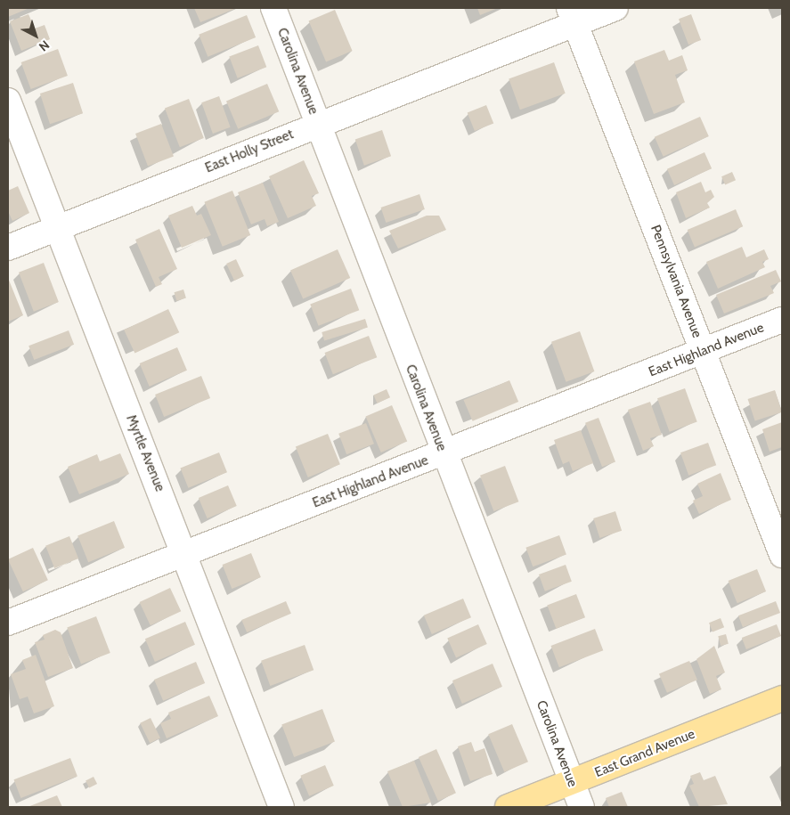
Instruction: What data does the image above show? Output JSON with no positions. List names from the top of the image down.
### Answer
{
  "streets": {
    "main road": ["East Grand Avenue"],
    "street": [
      "Carolina Avenue",
      "East Holly Street",
      "Pennsylvania Avenue",
      "East Highland Avenue",
      "Myrtle Avenue"
    ]
  },
  "crossings": [
    ["Carolina Avenue", "East Holly Street"],
    ["Carolina Avenue", "East Highland Avenue"],
    ["Carolina Avenue", "East Grand Avenue"],
    ["East Holly Street", "Pennsylvania Avenue"],
    ["East Holly Street", "Myrtle Avenue"],
    ["Pennsylvania Avenue", "East Highland Avenue"],
    ["East Highland Avenue", "Myrtle Avenue"]
  ],
  "north": "bottom right"
}
